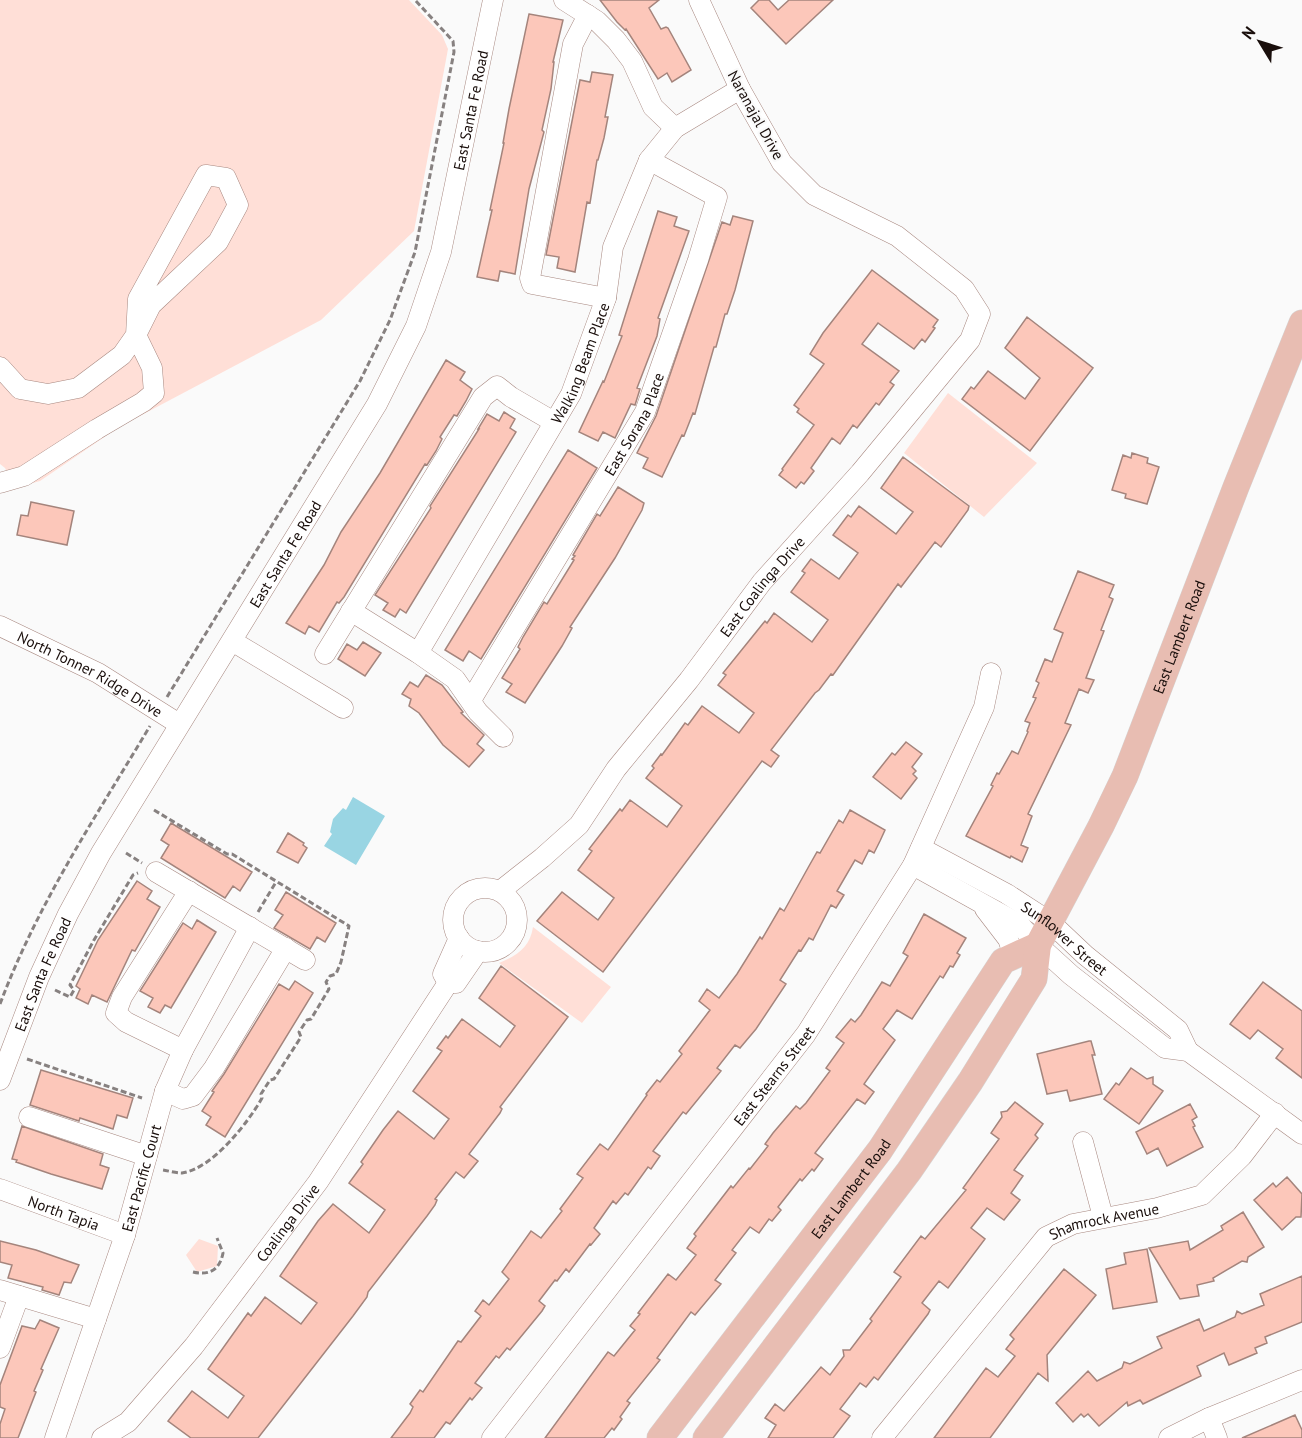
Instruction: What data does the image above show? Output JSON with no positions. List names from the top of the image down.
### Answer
{
  "streets": {
    "main road": ["East Lambert Road"],
    "street": [
      "East Santa Fe Road",
      "Naranajal Drive",
      "Walking Beam Place",
      "East Sorana Place",
      "East Coalinga Drive",
      "North Tonner Ridge Drive",
      "Sunflower Street",
      "East Stearns Street",
      "East Pacific Court",
      "North Tapia",
      "Coalinga Drive",
      "Shamrock Avenue"
    ]
  },
  "crossings": [
    ["East Santa Fe Road", "North Tonner Ridge Drive"],
    ["Naranajal Drive", "Walking Beam Place"],
    ["Naranajal Drive", "East Coalinga Drive"],
    ["Walking Beam Place", "East Sorana Place"],
    ["East Coalinga Drive", "Coalinga Drive"],
    ["East Lambert Road", "Sunflower Street"],
    ["Sunflower Street", "East Stearns Street"],
    ["Sunflower Street", "Shamrock Avenue"],
    ["East Pacific Court", "North Tapia"]
  ],
  "north": "top left"
}
